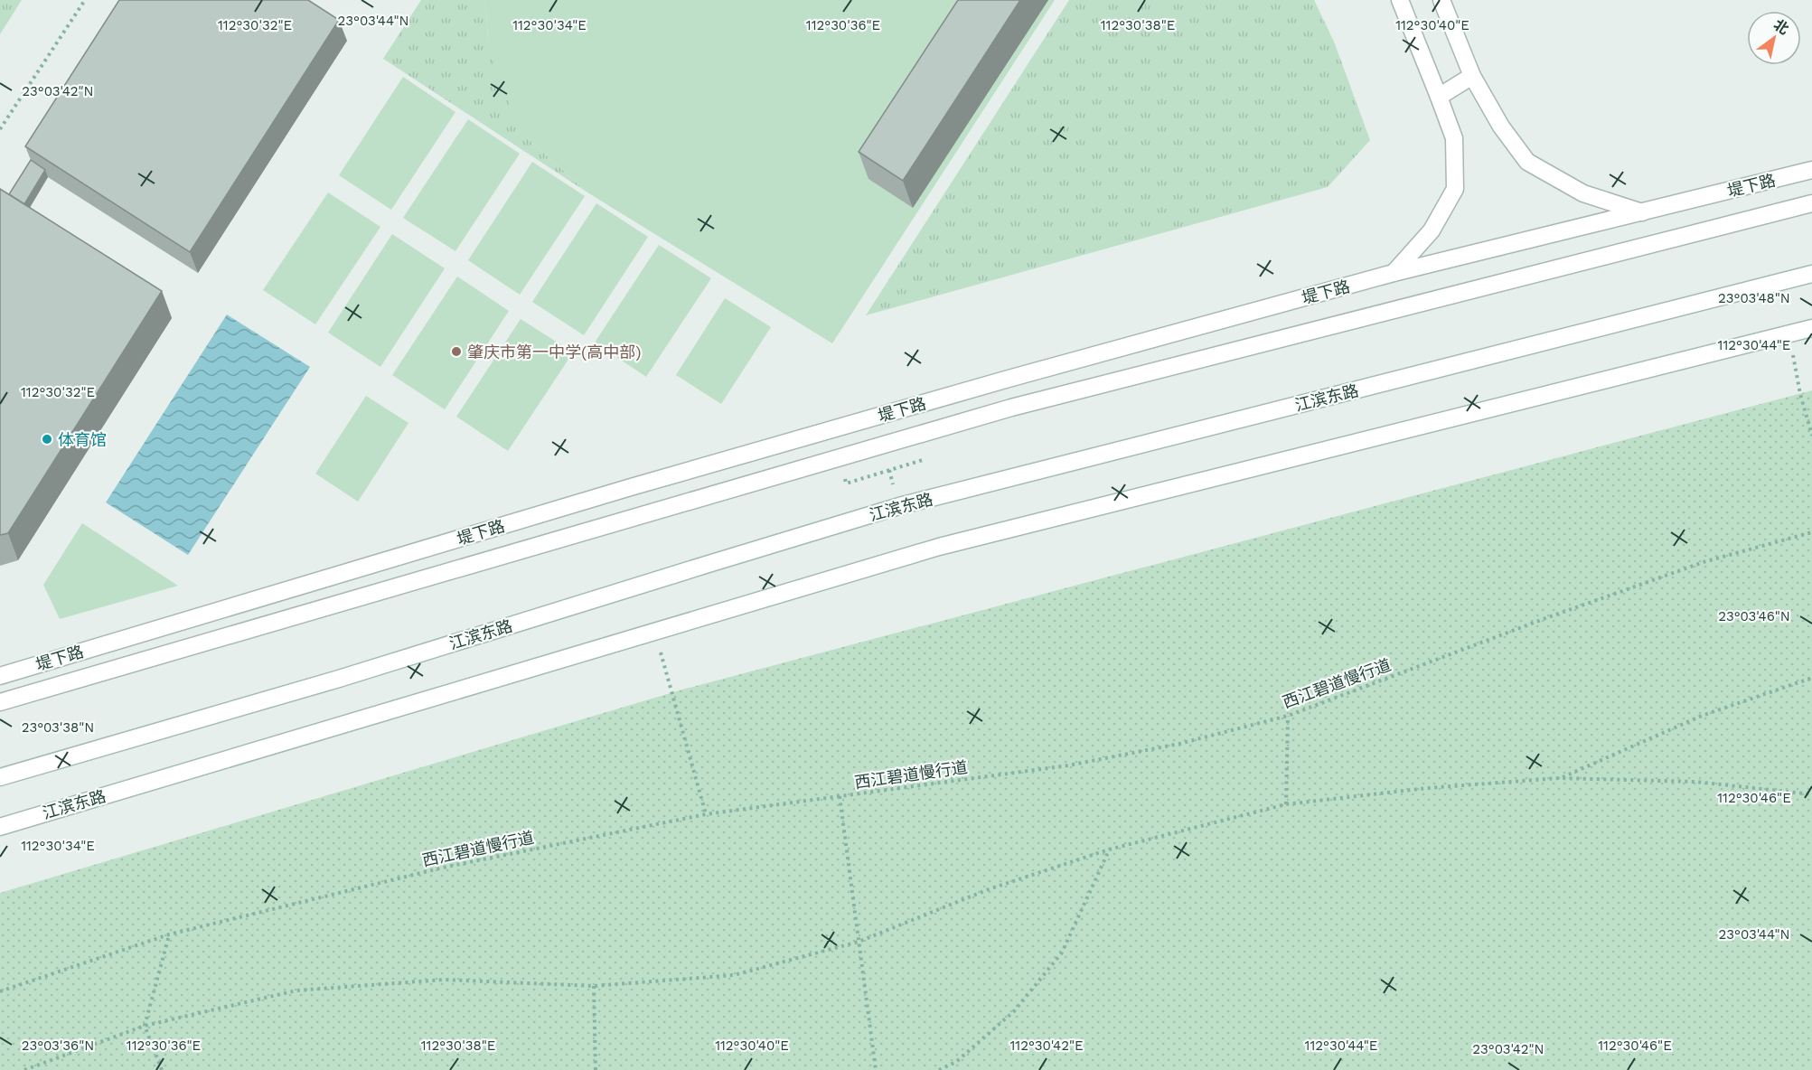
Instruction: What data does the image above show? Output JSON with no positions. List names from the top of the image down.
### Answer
{
  "streets": {
    "street": ["堤下路", "江滨东路"],
    "path": ["西江碧道慢行道"]
  },
  "places": ["肇庆市第一中学(高中部)", "体育馆"],
  "north": "top right",
  "coordinates": [
    "23°03'44\"N",
    "112°30'32\"E",
    "112°30'34\"E",
    "112°30'36\"E",
    "112°30'38\"E",
    "112°30'40\"E",
    "23°03'42\"N",
    "23°03'48\"N",
    "112°30'44\"E",
    "23°03'46\"N",
    "23°03'38\"N",
    "112°30'46\"E",
    "23°03'36\"N",
    "112°30'42\"E"
  ]
}
